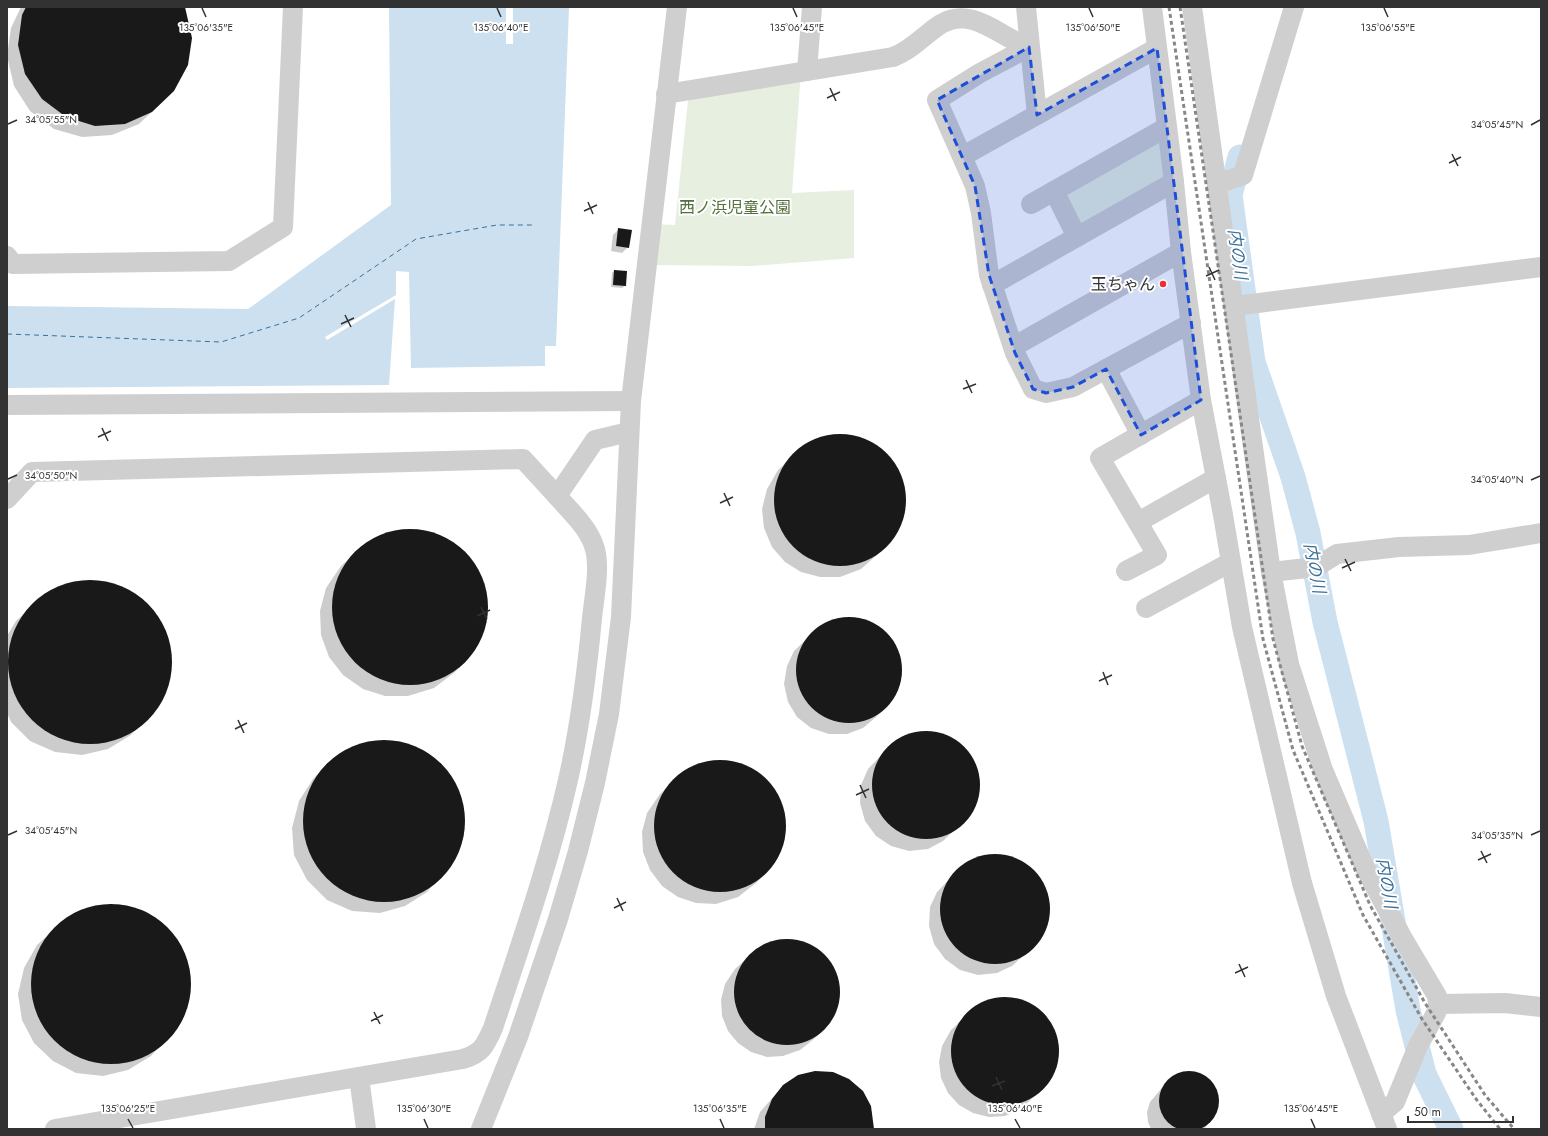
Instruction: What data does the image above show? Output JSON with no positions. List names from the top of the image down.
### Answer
{
  "water": ["内の川"],
  "parks": ["西ノ浜児童公園"],
  "places": ["玉ちゃん"],
  "scale_bar": "50 m",
  "coordinates": [
    "135°06'35\"E",
    "135°06'40\"E",
    "135°06'45\"E",
    "135°06'50\"E",
    "135°06'55\"E",
    "34°05'55\"N",
    "34°05'45\"N",
    "34°05'50\"N",
    "34°05'40\"N",
    "34°05'35\"N",
    "135°06'25\"E",
    "135°06'30\"E"
  ]
}
